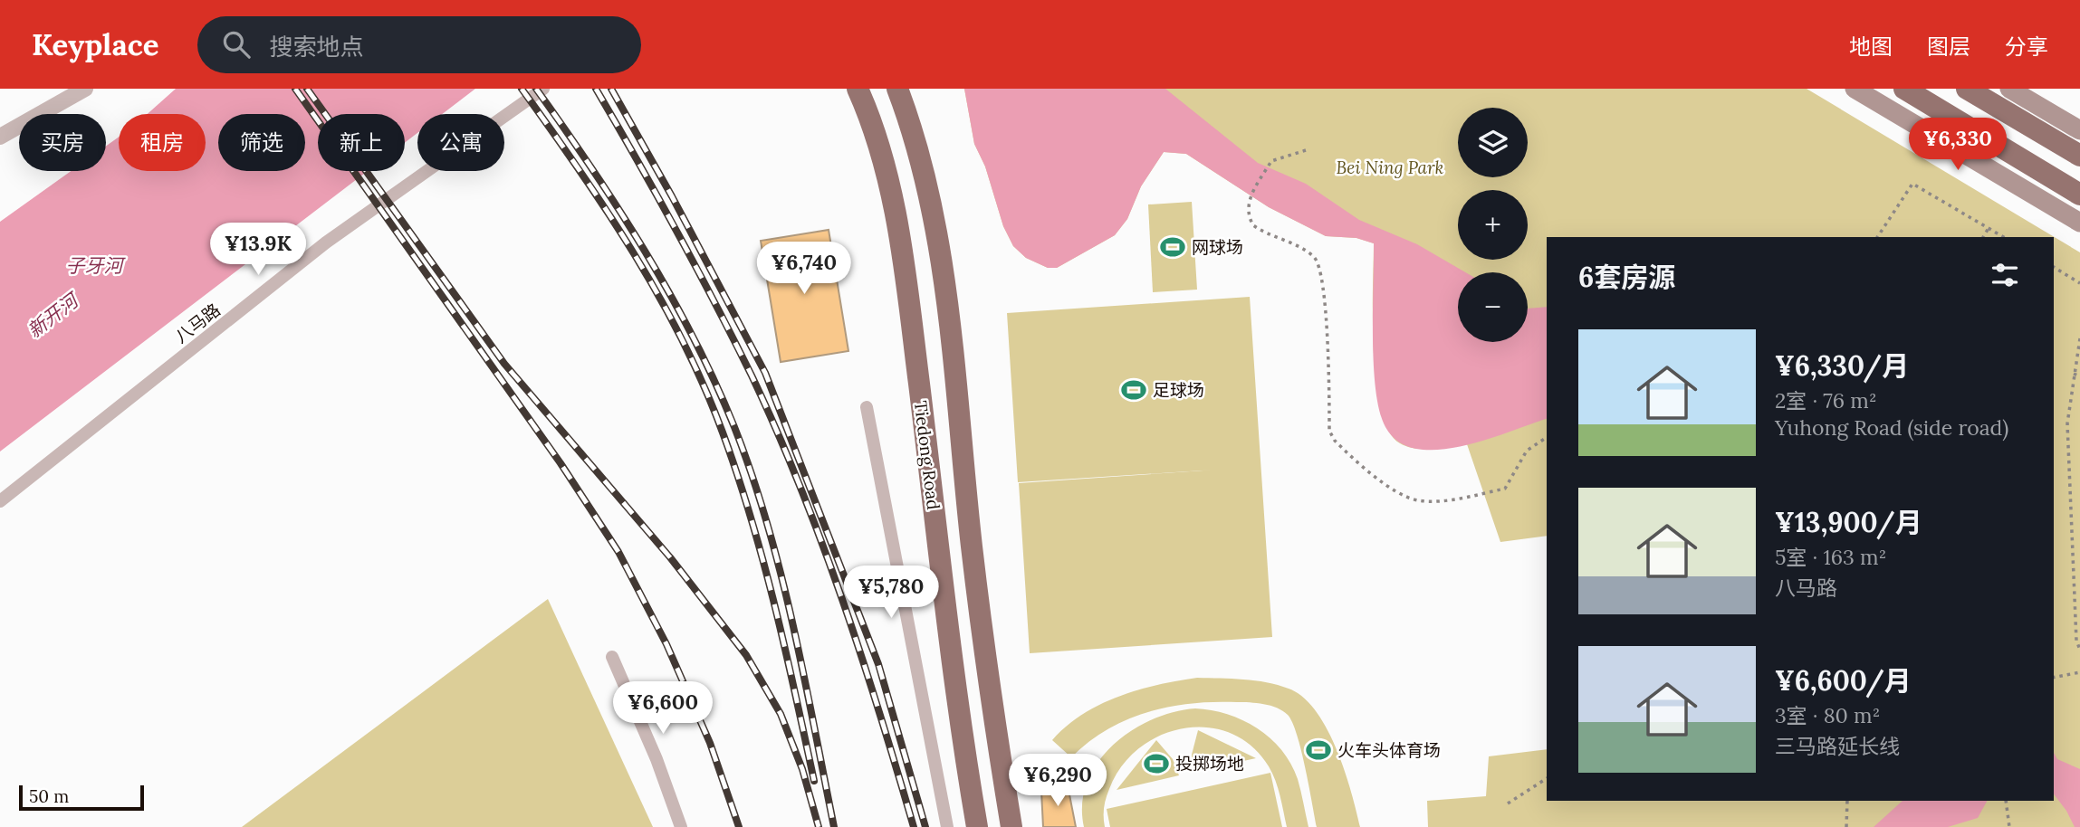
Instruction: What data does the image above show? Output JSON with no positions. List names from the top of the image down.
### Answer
{
  "streets": {
    "highway": ["Tiedong Road"],
    "street": ["八马路"]
  },
  "water": ["子牙河", "新开河"],
  "parks": ["Bei Ning Park"],
  "places": {
    "sports": [
      "网球场",
      "足球场",
      "火车头体育场",
      "投掷场地"
    ]
  },
  "scale_bar": "50 m",
  "page": {
    "header": "Keyplace",
    "search": "搜索地点",
    "nav": ["地图", "图层", "分享"],
    "map_buttons": ["+", "−"],
    "chip": [
      "买房",
      "租房",
      "筛选",
      "新上",
      "公寓"
    ],
    "price": [
      "¥6,330",
      "¥13.9K",
      "¥6,740",
      "¥5,780",
      "¥6,600",
      "¥6,290"
    ],
    "heading": "6套房源",
    "list": [
      {
        "name": "¥6,330/月",
        "note": "2室 · 76 m² · Yuhong Road (side road)"
      },
      {
        "name": "¥13,900/月",
        "note": "5室 · 163 m² · 八马路"
      },
      {
        "name": "¥6,600/月",
        "note": "3室 · 80 m² · 三马路延长线"
      }
    ],
    "scale": "50 m"
  }
}
